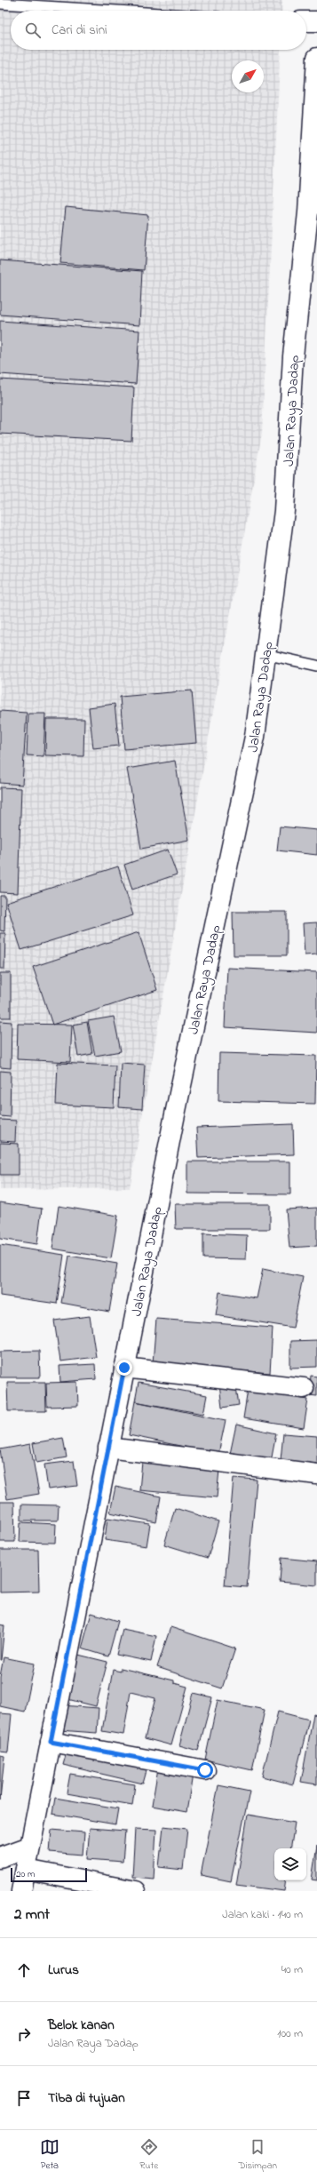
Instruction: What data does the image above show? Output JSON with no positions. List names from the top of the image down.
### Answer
{
  "streets": {
    "main road": ["Jalan Raya Dadap"]
  },
  "scale_bar": "20 m",
  "north": "top right",
  "page": {
    "search": "Cari di sini",
    "scale": "20 m",
    "heading": ["2 mnt", "Jalan kaki · 140 m"],
    "list": [
      ["Lurus", "40 m"],
      ["Belok kanan", "Jalan Raya Dadap", "100 m"],
      "Tiba di tujuan"
    ],
    "nav": ["Peta", "Rute", "Disimpan"]
  }
}
